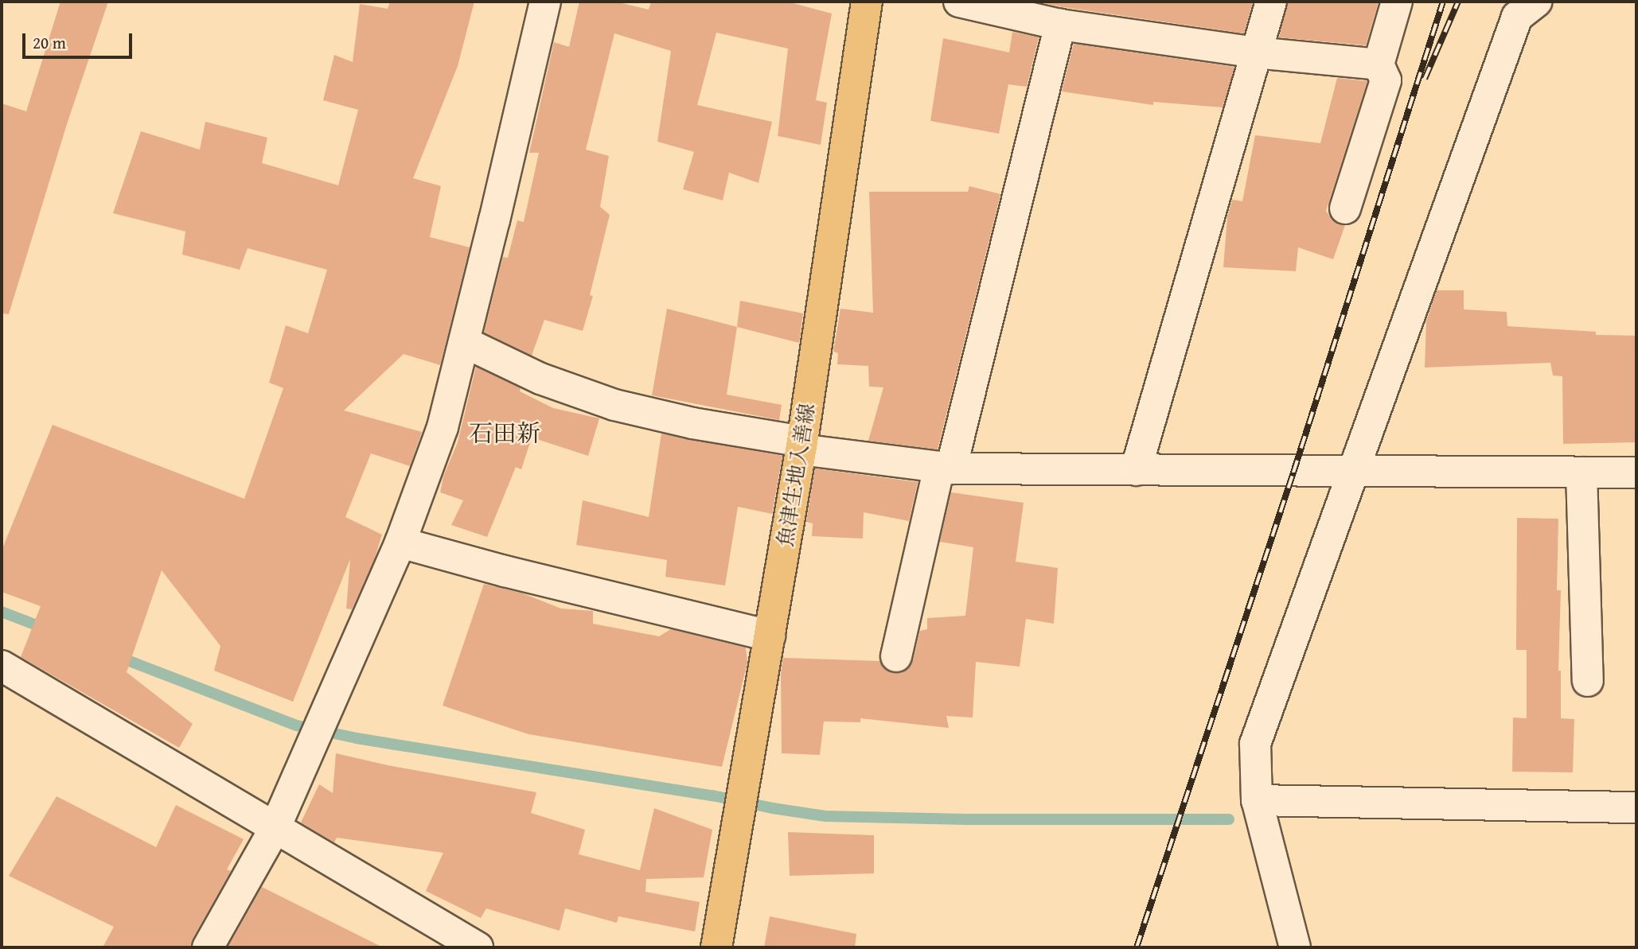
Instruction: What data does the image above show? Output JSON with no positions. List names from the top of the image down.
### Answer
{
  "streets": {
    "main road": ["魚津生地入善線"]
  },
  "districts": ["石田新"],
  "scale_bar": "20 m"
}
